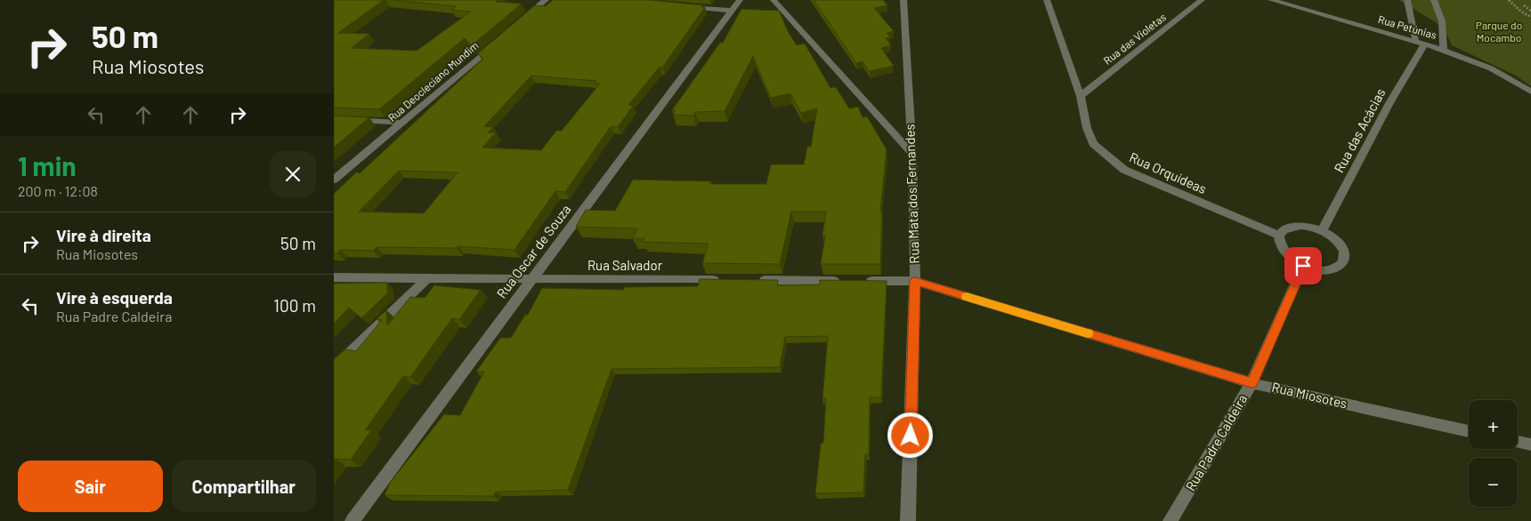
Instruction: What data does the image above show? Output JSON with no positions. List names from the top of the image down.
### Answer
{
  "streets": {
    "street": [
      "Rua Petúnias",
      "Rua das Violetas",
      "Rua Deocleciano Mundim",
      "Rua das Acácias",
      "Rua Orquídeas",
      "Rua Mata dos Fernandes",
      "Rua Oscar de Souza",
      "Rua Salvador",
      "Rua Miosotes",
      "Rua Padre Caldeira"
    ]
  },
  "crossings": [
    ["Rua Petúnias", "Rua das Acácias"],
    ["Rua das Violetas", "Rua Orquídeas"],
    ["Rua das Acácias", "Rua Orquídeas"],
    ["Rua das Acácias", "Rua Padre Caldeira"],
    ["Rua Orquídeas", "Rua Padre Caldeira"],
    ["Rua Mata dos Fernandes", "Rua Miosotes"],
    ["Rua Oscar de Souza", "Rua Salvador"],
    ["Rua Miosotes", "Rua Padre Caldeira"]
  ],
  "parks": ["Parque do Mocambo"],
  "page": {
    "turn": ["50 m", "Rua Miosotes"],
    "heading": ["1 min", "200 m · 12:08"],
    "list": [
      {
        "name": "Vire à direita",
        "note": "Rua Miosotes",
        "value": "50 m"
      },
      {
        "name": "Vire à esquerda",
        "note": "Rua Padre Caldeira",
        "value": "100 m"
      }
    ],
    "map_buttons": ["+", "−"],
    "buttons": ["Sair", "Compartilhar"]
  }
}
